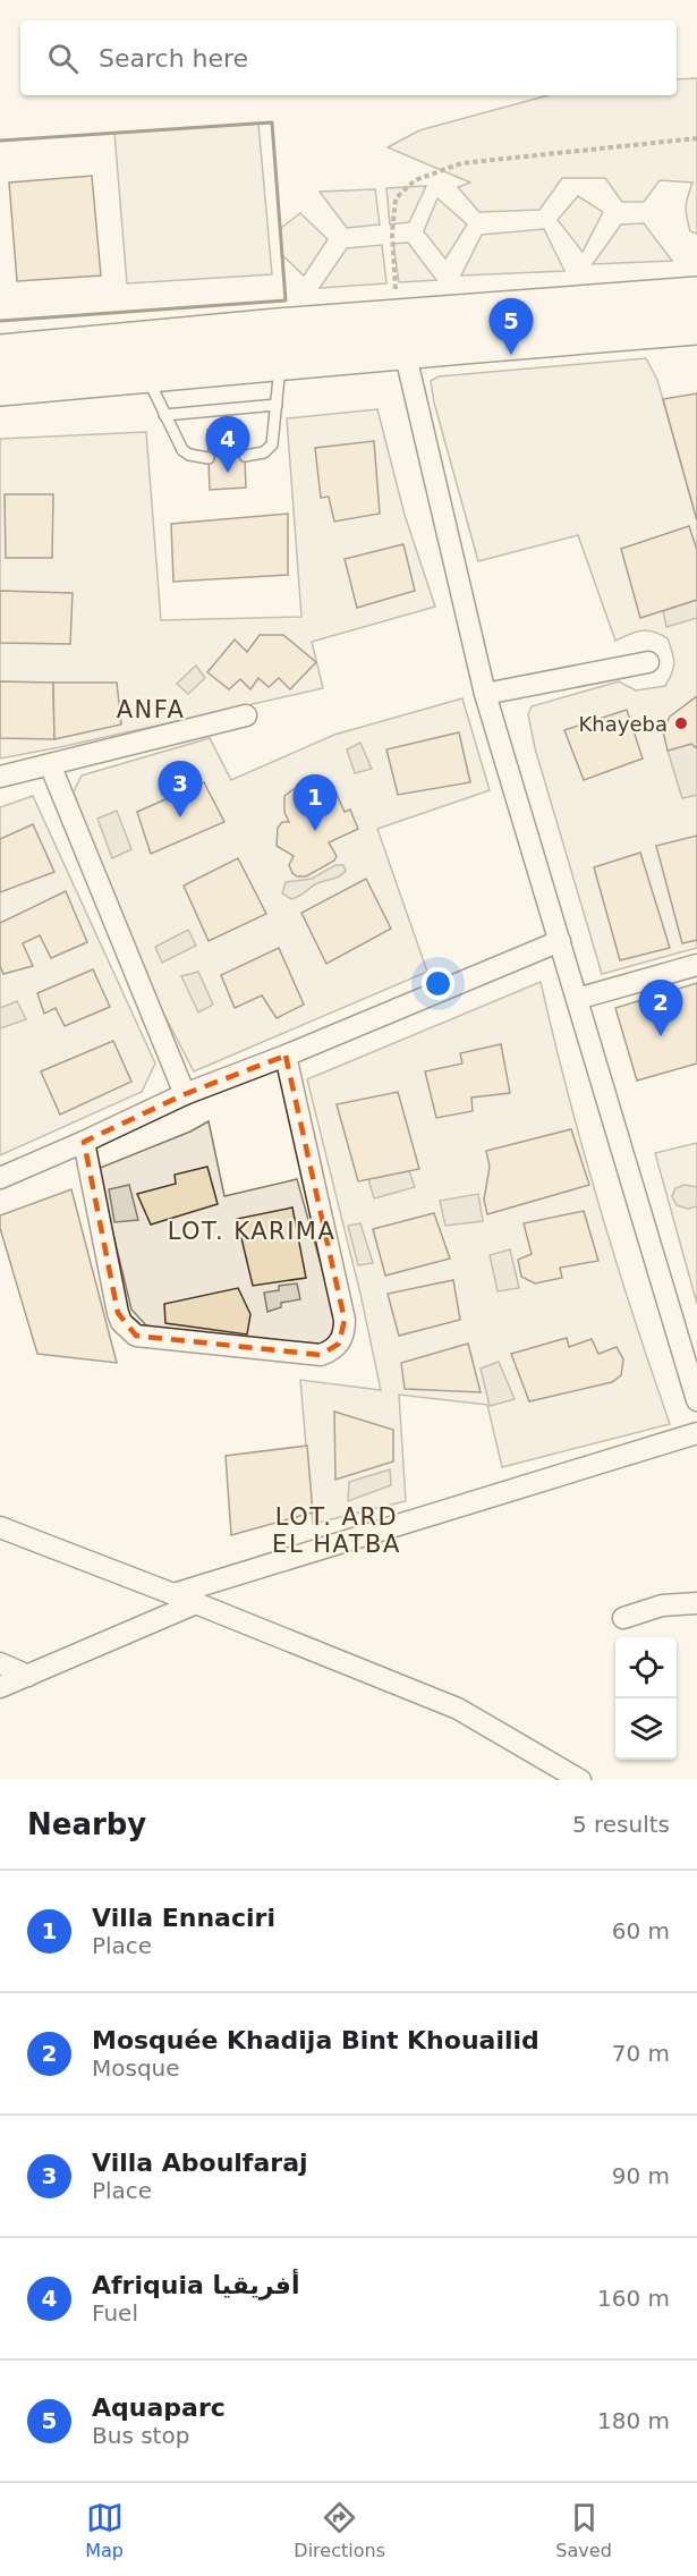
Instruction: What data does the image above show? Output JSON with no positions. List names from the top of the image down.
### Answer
{
  "districts": ["ANFA", "LOT. KARIMA", "LOT. ARD EL HATBA"],
  "places": ["Khayeba"],
  "page": {
    "search": "Search here",
    "pins": [
      "5",
      "4",
      "3",
      "1",
      "2"
    ],
    "heading": ["Nearby", "5 results"],
    "list": [
      {
        "mark": "1",
        "name": "Villa Ennaciri",
        "note": "Place",
        "value": "60 m"
      },
      {
        "mark": "2",
        "name": "Mosquée Khadija Bint Khouailid",
        "note": "Mosque",
        "value": "70 m"
      },
      {
        "mark": "3",
        "name": "Villa Aboulfaraj",
        "note": "Place",
        "value": "90 m"
      },
      {
        "mark": "4",
        "name": "Afriquia أفريقيا",
        "note": "Fuel",
        "value": "160 m"
      },
      {
        "mark": "5",
        "name": "Aquaparc",
        "note": "Bus stop",
        "value": "180 m"
      }
    ],
    "nav": ["Map", "Directions", "Saved"]
  }
}
